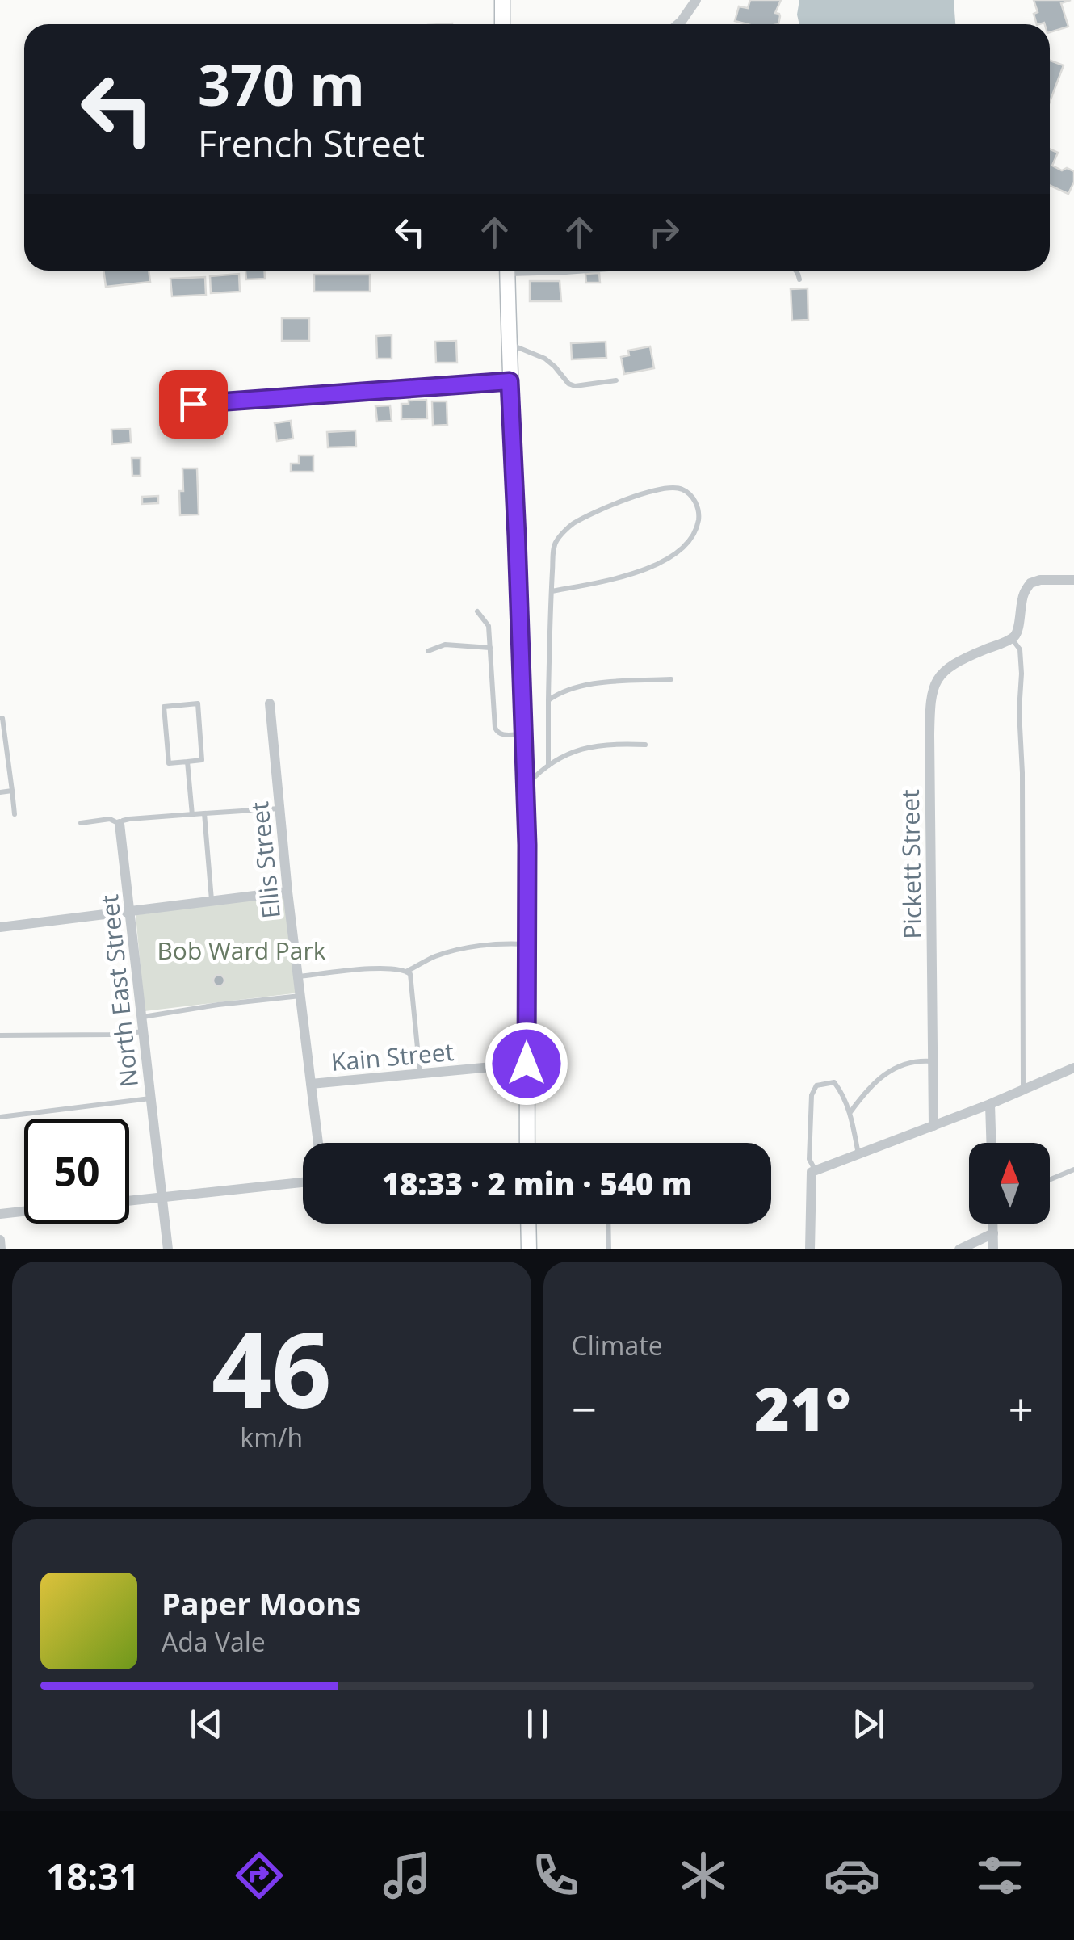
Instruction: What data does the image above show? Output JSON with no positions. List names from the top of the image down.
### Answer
{
  "streets": {
    "street": [
      "Ellis Street",
      "Pickett Street",
      "North East Street",
      "Kain Street"
    ]
  },
  "crossings": [
    ["Ellis Street", "Kain Street"]
  ],
  "parks": ["Bob Ward Park"],
  "north": "top",
  "page": {
    "turn": ["370 m", "French Street"],
    "limit": "50",
    "trip": "18:33 · 2 min · 540 m",
    "tile": [
      ["46", "km/h"],
      "Climate"
    ],
    "heat": ["−", "21°", "+"],
    "song": ["Paper Moons", "Ada Vale"],
    "tabs": "18:31"
  }
}
